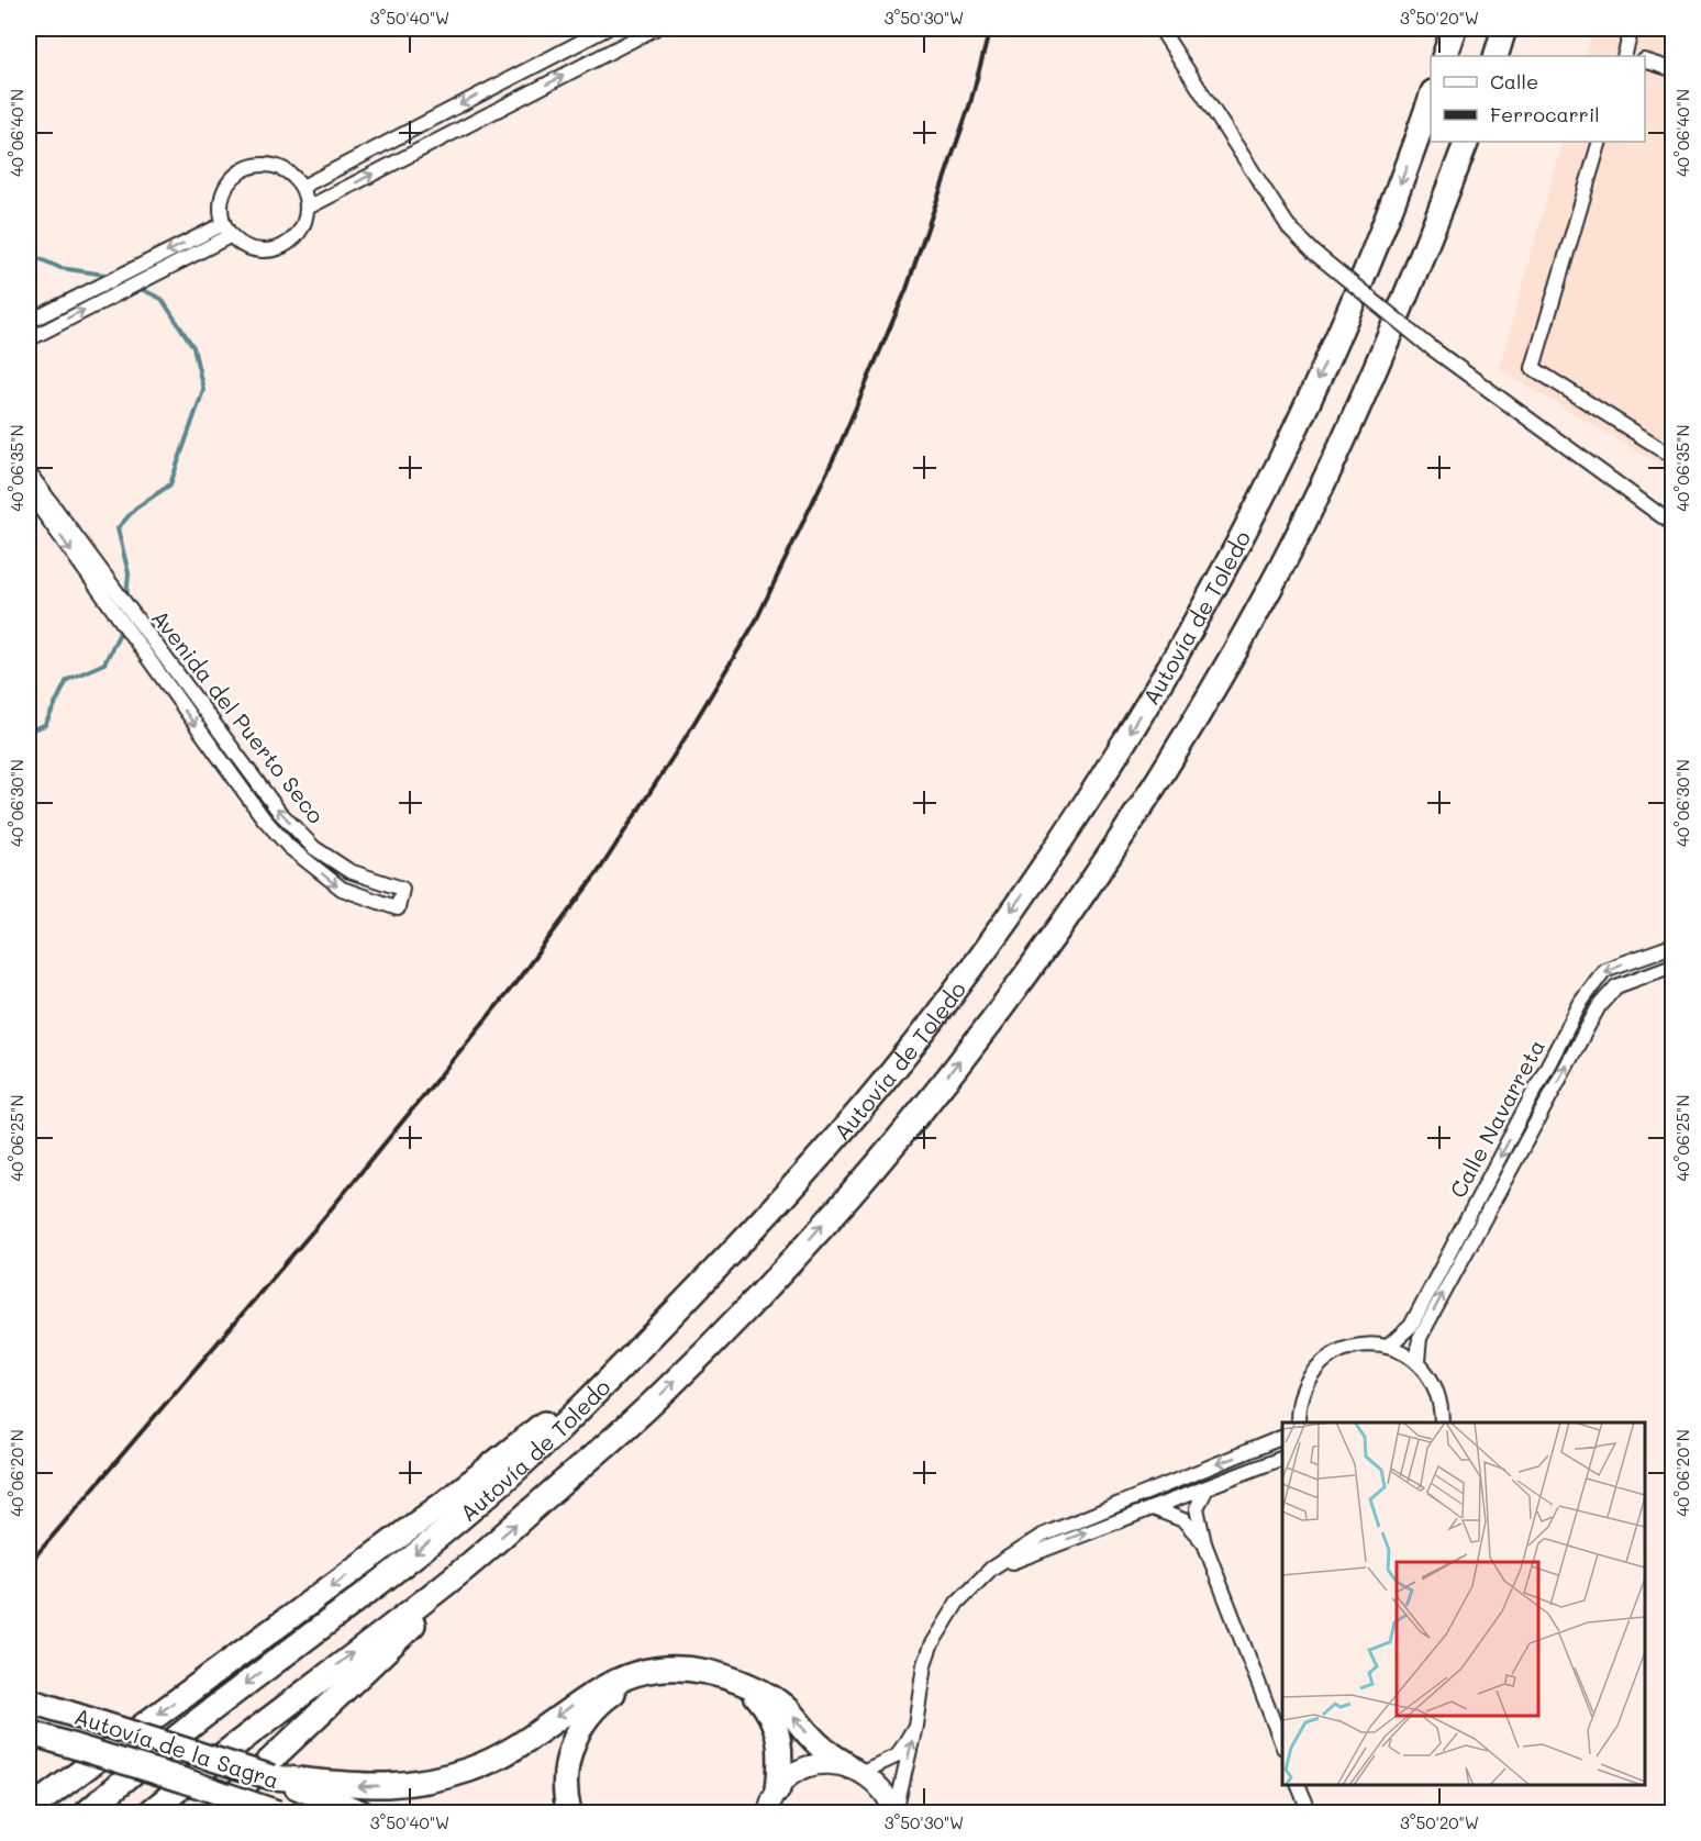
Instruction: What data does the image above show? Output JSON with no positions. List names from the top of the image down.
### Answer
{
  "streets": {
    "highway": ["Autovía de Toledo", "Autovía de la Sagra"],
    "street": ["Avenida del Puerto Seco", "Calle Navarreta"]
  },
  "legend": ["Calle", "Ferrocarril"],
  "coordinates": [
    "3°50'40\"W",
    "3°50'30\"W",
    "3°50'20\"W",
    "40°06'40\"N",
    "40°06'35\"N",
    "40°06'30\"N",
    "40°06'25\"N",
    "40°06'20\"N"
  ]
}
